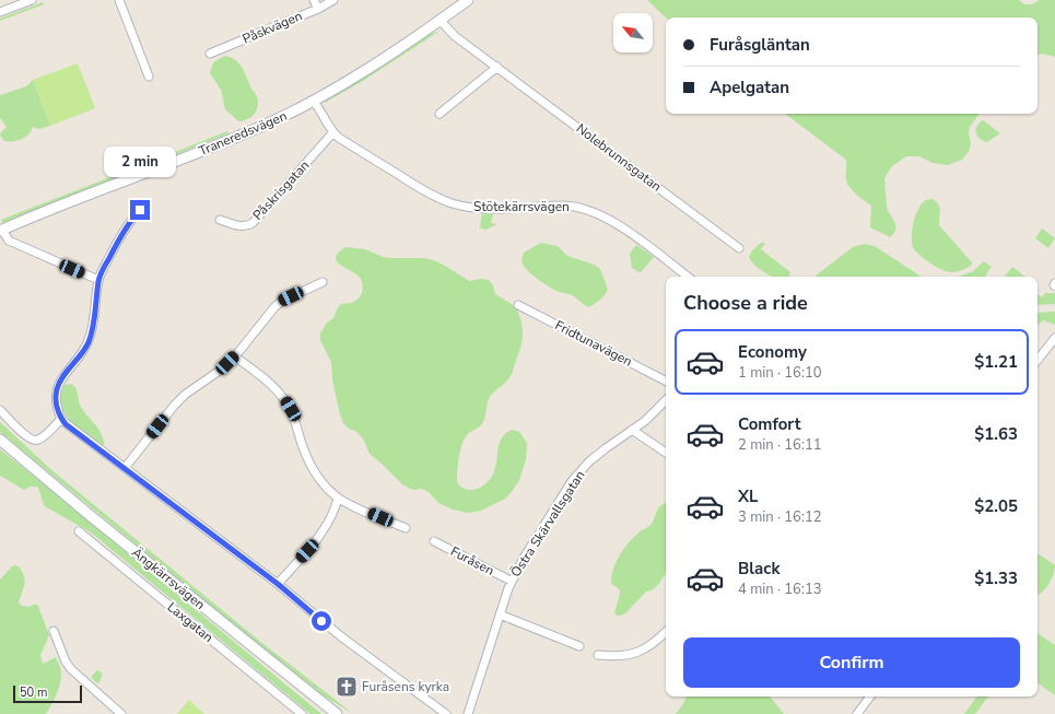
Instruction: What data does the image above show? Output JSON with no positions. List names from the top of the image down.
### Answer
{
  "streets": {
    "street": [
      "Påskvägen",
      "Traneredsvägen",
      "Nolebrunnsgatan",
      "Påskrisgatan",
      "Stötekärrsvägen",
      "Fridtunavägen",
      "Östra Skärvallsgatan",
      "Furåsen",
      "Ängkärrsvägen",
      "Laxgatan"
    ]
  },
  "crossings": [
    ["Traneredsvägen", "Nolebrunnsgatan"],
    ["Påskrisgatan", "Stötekärrsvägen"],
    ["Östra Skärvallsgatan", "Furåsen"]
  ],
  "places": {
    "church": ["Furåsens kyrka"]
  },
  "scale_bar": "50 m",
  "north": "top left",
  "page": {
    "banner": ["Furåsgläntan", "Apelgatan"],
    "bubble": "2 min",
    "heading": "Choose a ride",
    "list": [
      {
        "name": "Economy",
        "note": "1 min · 16:10",
        "value": "$1.21"
      },
      {
        "name": "Comfort",
        "note": "2 min · 16:11",
        "value": "$1.63"
      },
      {
        "name": "XL",
        "note": "3 min · 16:12",
        "value": "$2.05"
      },
      {
        "name": "Black",
        "note": "4 min · 16:13",
        "value": "$1.33"
      }
    ],
    "buttons": "Confirm",
    "scale": "50 m"
  }
}
